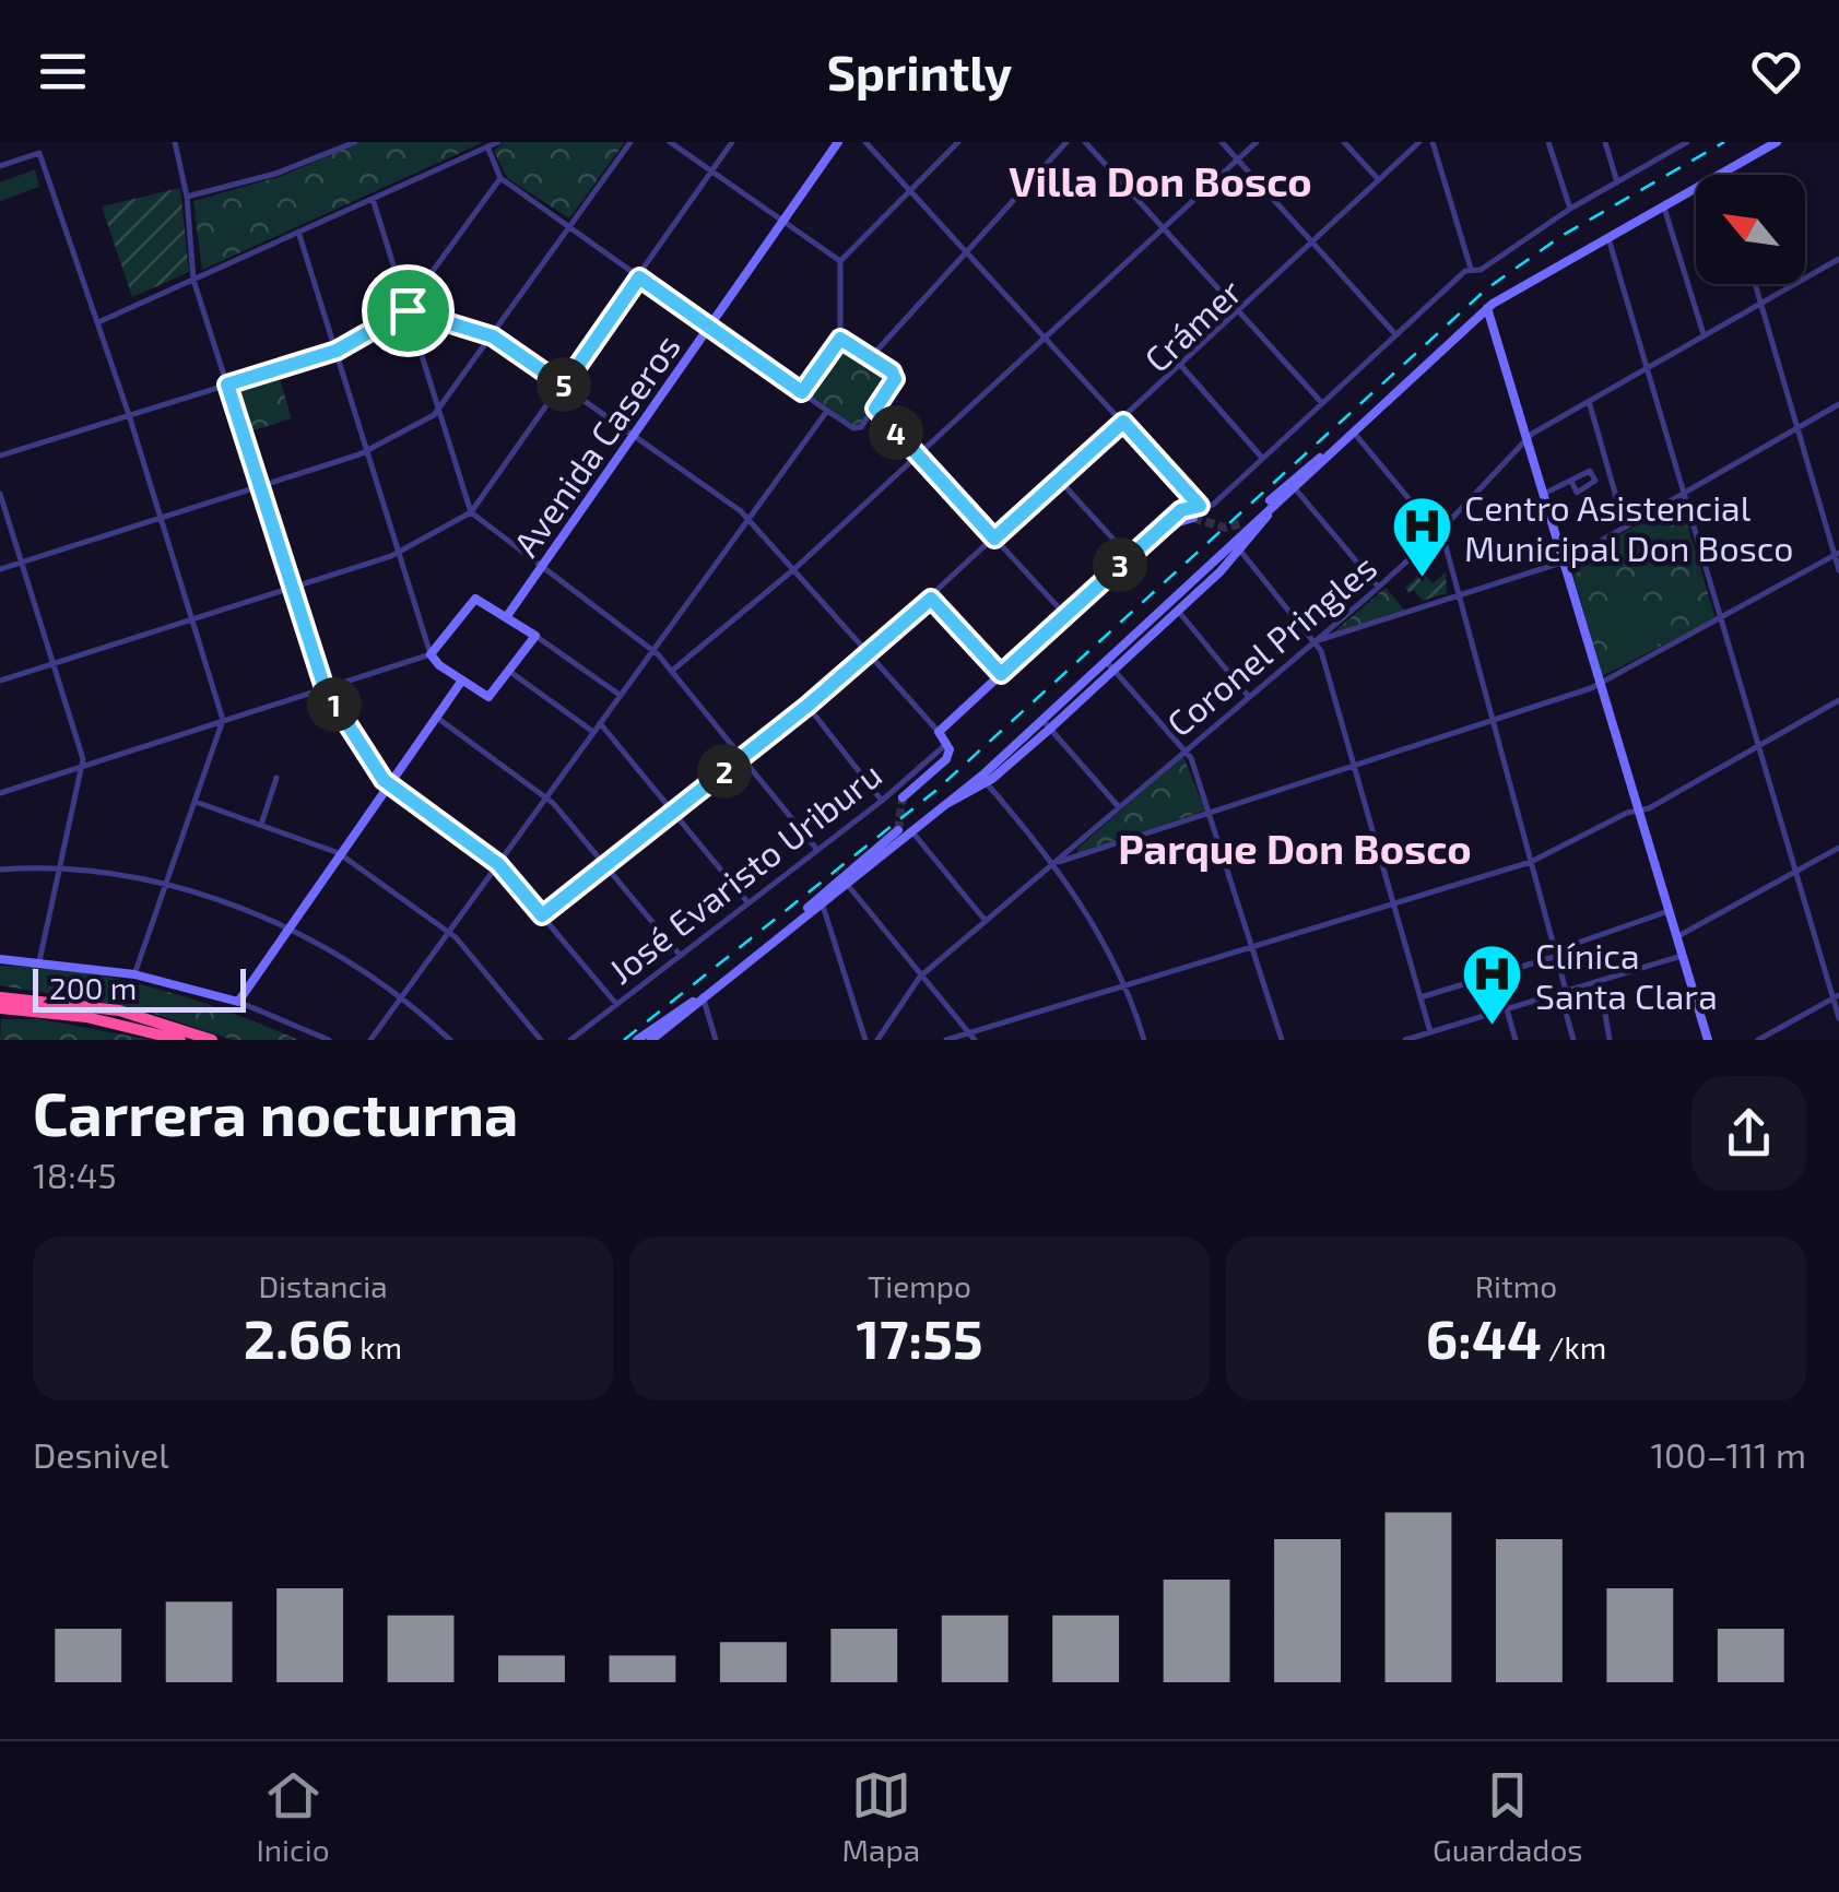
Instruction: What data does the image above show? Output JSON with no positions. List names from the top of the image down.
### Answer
{
  "streets": {
    "street": [
      "Crámer",
      "Avenida Caseros",
      "Coronel Pringles",
      "José Evaristo Uriburu"
    ]
  },
  "districts": ["Villa Don Bosco", "Parque Don Bosco"],
  "places": {
    "hospital": ["Centro Asistencial Municipal Don Bosco", "Clínica Santa Clara"]
  },
  "scale_bar": "200 m",
  "north": "top left",
  "page": {
    "header": "Sprintly",
    "pins": [
      "5",
      "4",
      "3",
      "1",
      "2"
    ],
    "scale": "200 m",
    "heading": ["Carrera nocturna", "18:45"],
    "stats": [
      ["Distancia", "2.66 km"],
      ["Tiempo", "17:55"],
      ["Ritmo", "6:44 /km"]
    ],
    "chart": ["Desnivel", "100–111 m"],
    "tabs": ["Inicio", "Mapa", "Guardados"]
  }
}
